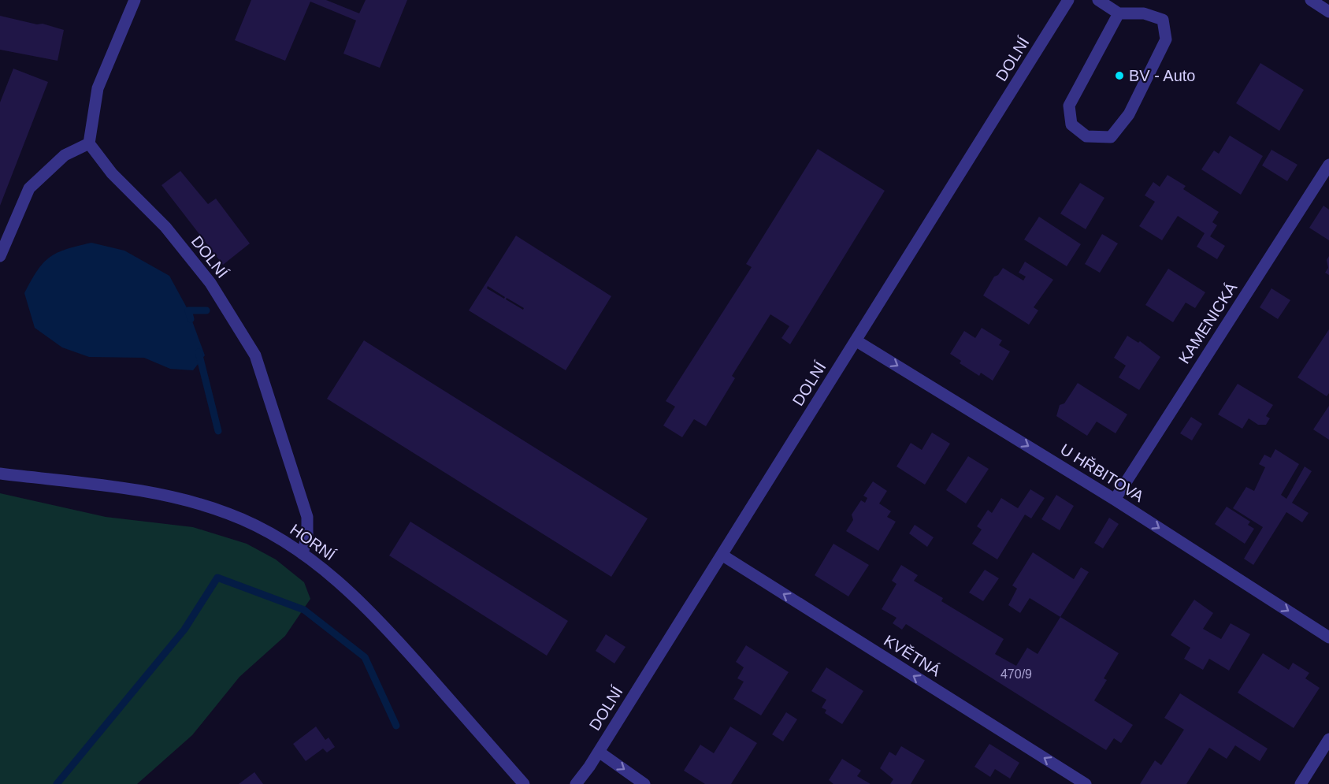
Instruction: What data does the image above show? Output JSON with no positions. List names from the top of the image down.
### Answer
{
  "streets": {
    "street": [
      "DOLNÍ",
      "KAMENICKÁ",
      "U HŘBITOVA",
      "HORNÍ",
      "KVĚTNÁ"
    ]
  },
  "crossings": [
    ["DOLNÍ", "U HŘBITOVA"],
    ["DOLNÍ", "HORNÍ"],
    ["DOLNÍ", "KVĚTNÁ"],
    ["KAMENICKÁ", "U HŘBITOVA"]
  ],
  "one_way": ["U HŘBITOVA", "KVĚTNÁ"],
  "places": ["BV - Auto"],
  "house_numbers": ["470/9"]
}
